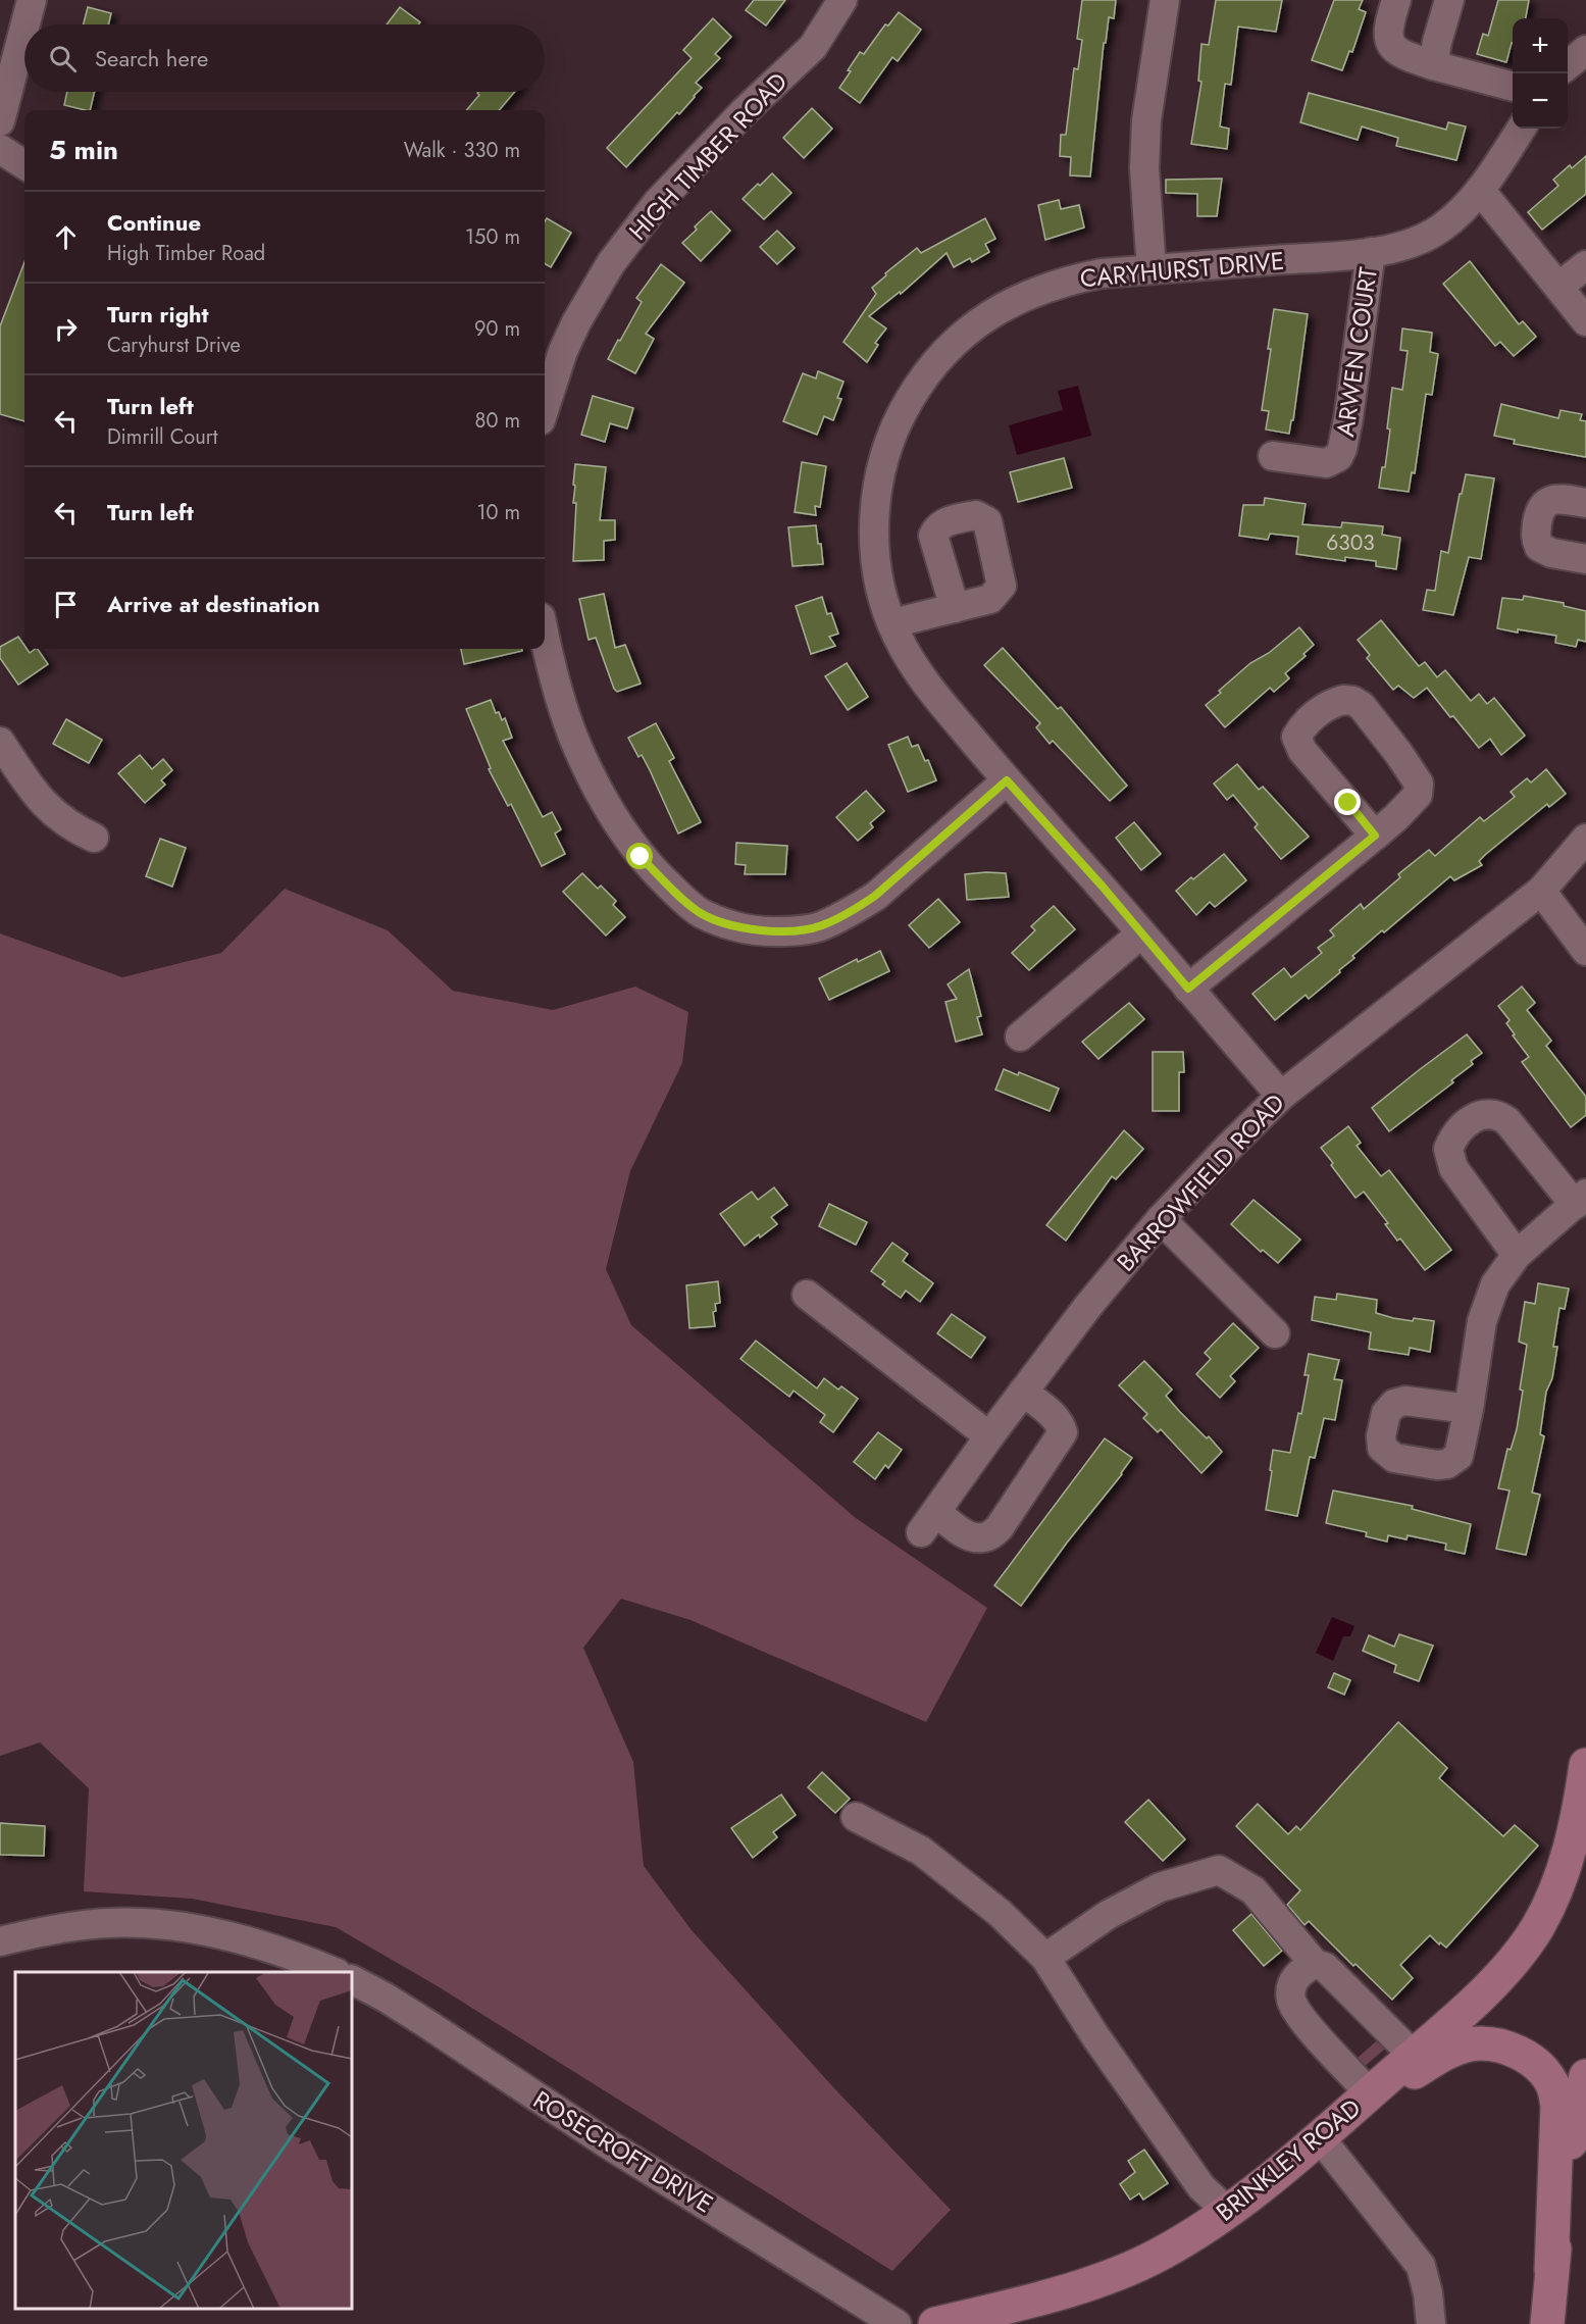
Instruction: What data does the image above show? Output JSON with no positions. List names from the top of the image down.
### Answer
{
  "streets": {
    "main road": ["BRINKLEY ROAD"],
    "street": [
      "HIGH TIMBER ROAD",
      "CARYHURST DRIVE",
      "ARWEN COURT",
      "BARROWFIELD ROAD",
      "ROSECROFT DRIVE"
    ]
  },
  "crossings": [
    ["CARYHURST DRIVE", "ARWEN COURT"],
    ["CARYHURST DRIVE", "BARROWFIELD ROAD"]
  ],
  "house_numbers": ["6303"],
  "page": {
    "map_buttons": ["+", "−"],
    "search": "Search here",
    "heading": ["5 min", "Walk · 330 m"],
    "list": [
      ["Continue", "High Timber Road", "150 m"],
      ["Turn right", "Caryhurst Drive", "90 m"],
      ["Turn left", "Dimrill Court", "80 m"],
      ["Turn left", "10 m"],
      "Arrive at destination"
    ]
  }
}
